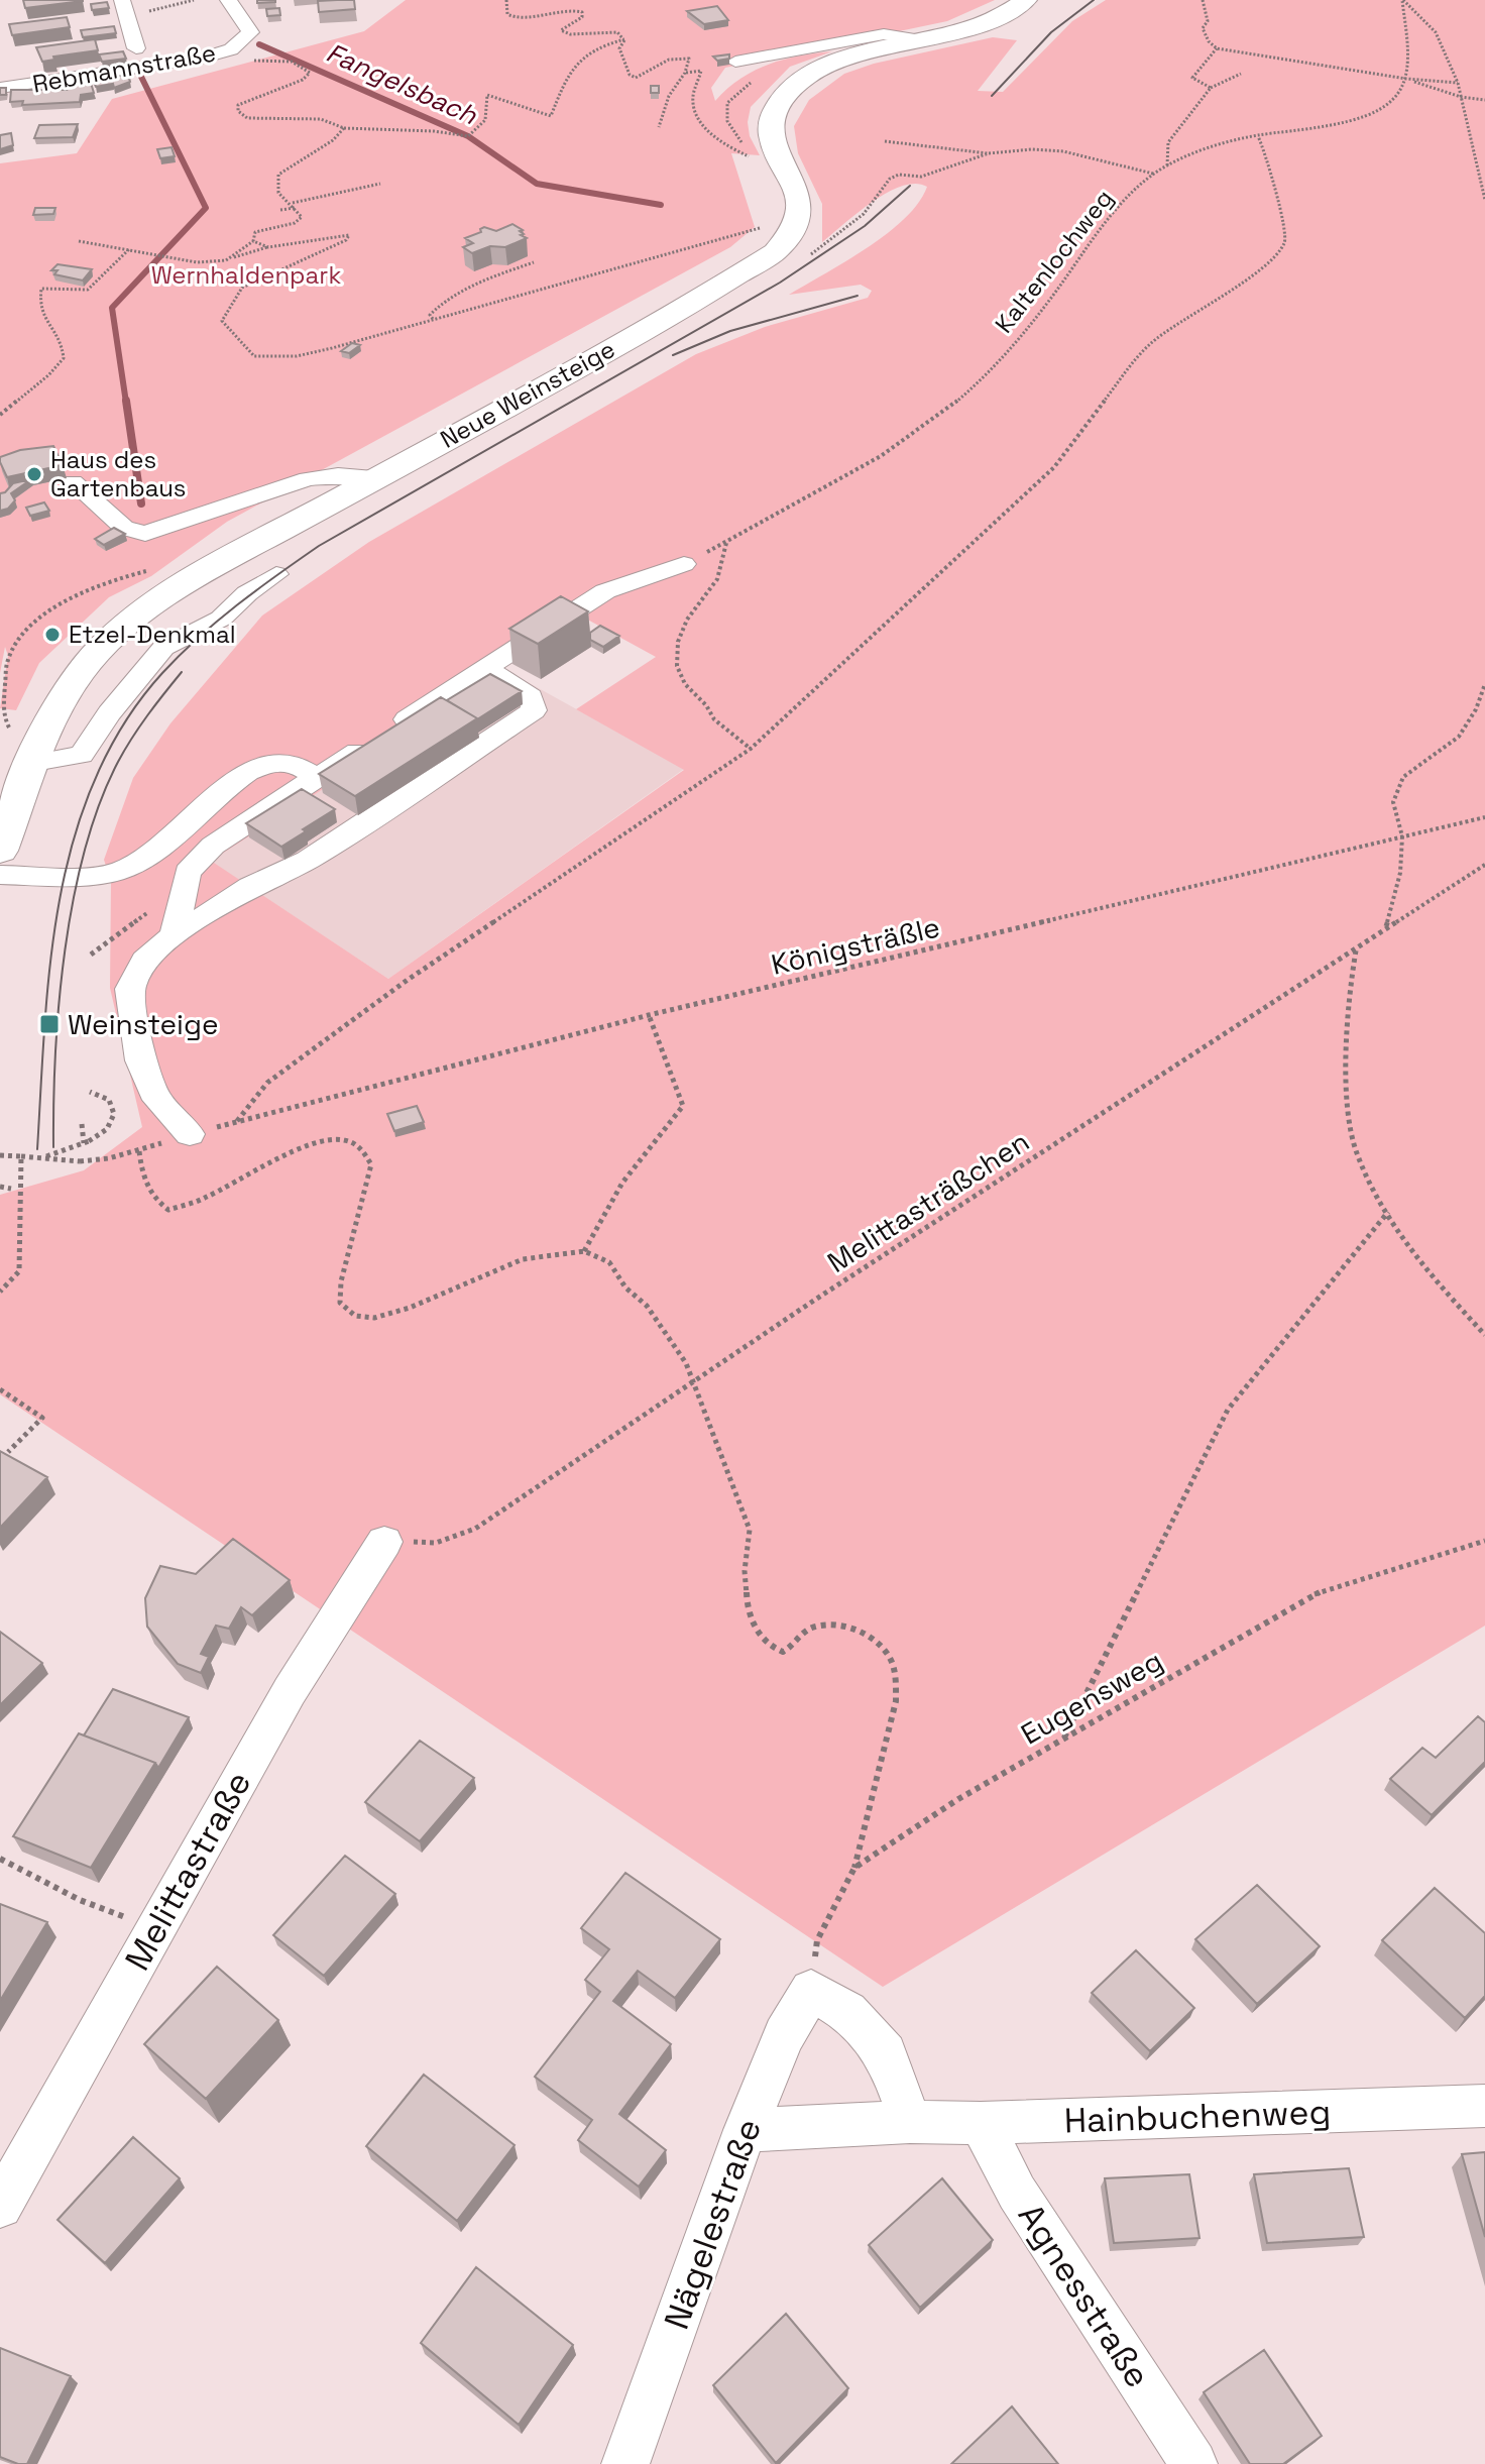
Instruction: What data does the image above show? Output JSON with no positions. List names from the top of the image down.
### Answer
{
  "streets": {
    "main road": ["Neue Weinsteige"],
    "street": [
      "Rebmannstraße",
      "Melittastraße",
      "Hainbuchenweg",
      "Nägelestraße",
      "Agnesstraße"
    ],
    "path": [
      "Kaltenlochweg",
      "Königsträßle",
      "Melittasträßchen",
      "Eugensweg"
    ]
  },
  "crossings": [
    ["Melittasträßchen", "Melittastraße"],
    ["Eugensweg", "Nägelestraße"],
    ["Hainbuchenweg", "Nägelestraße"],
    ["Hainbuchenweg", "Agnesstraße"]
  ],
  "water": ["Fangelsbach"],
  "parks": ["Wernhaldenpark"],
  "places": {
    "other": ["Haus des Gartenbaus", "Etzel-Denkmal"],
    "transit": ["Weinsteige"]
  }
}
